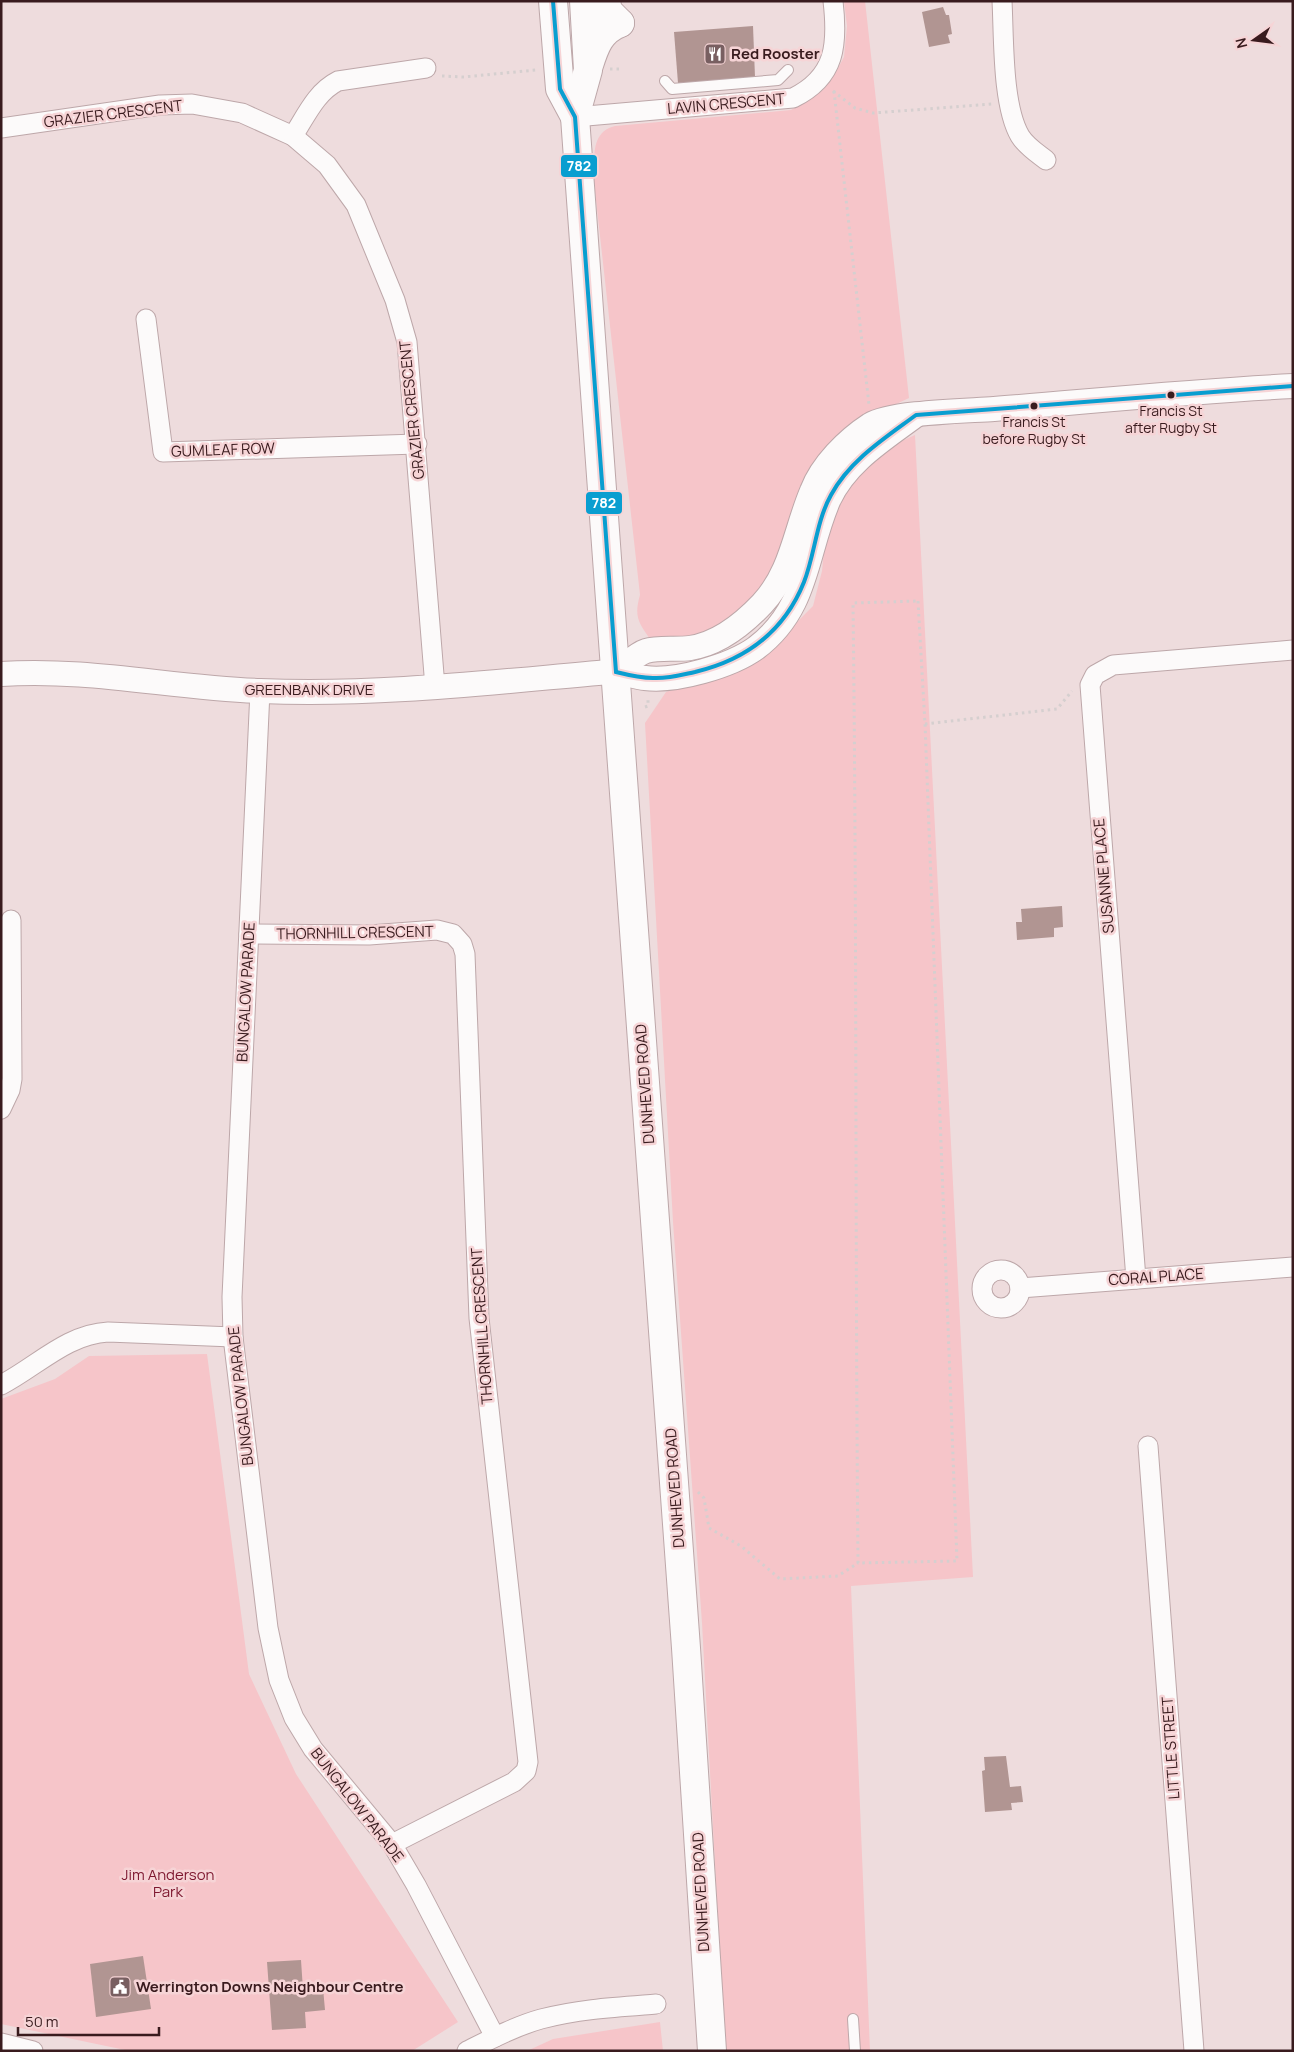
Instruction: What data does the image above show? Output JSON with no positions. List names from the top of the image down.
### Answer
{
  "streets": {
    "main road": ["DUNHEVED ROAD"],
    "street": [
      "LAVIN CRESCENT",
      "GRAZIER CRESCENT",
      "GUMLEAF ROW",
      "GREENBANK DRIVE",
      "SUSANNE PLACE",
      "THORNHILL CRESCENT",
      "BUNGALOW PARADE",
      "CORAL PLACE",
      "LITTLE STREET"
    ]
  },
  "crossings": [
    ["LAVIN CRESCENT", "DUNHEVED ROAD"],
    ["GRAZIER CRESCENT", "GUMLEAF ROW"],
    ["GRAZIER CRESCENT", "GREENBANK DRIVE"],
    ["GREENBANK DRIVE", "BUNGALOW PARADE"],
    ["GREENBANK DRIVE", "DUNHEVED ROAD"],
    ["SUSANNE PLACE", "CORAL PLACE"],
    ["THORNHILL CRESCENT", "BUNGALOW PARADE"]
  ],
  "parks": ["Jim Anderson Park"],
  "places": {
    "restaurant": ["Red Rooster"],
    "other": ["Francis St after Rugby St", "Francis St before Rugby St"],
    "public building": ["Werrington Downs Neighbour Centre"]
  },
  "lines": ["transit line 782"],
  "scale_bar": "50 m",
  "north": "left"
}
